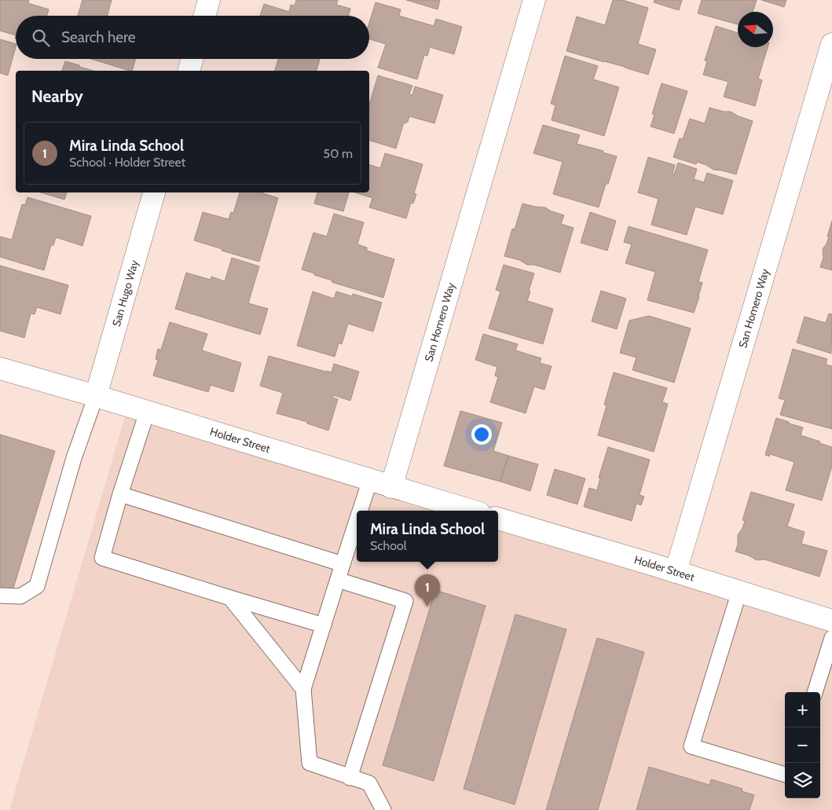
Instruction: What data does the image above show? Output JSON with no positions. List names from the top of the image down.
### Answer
{
  "streets": {
    "street": ["San Hugo Way", "San Homero Way", "Holder Street"]
  },
  "crossings": [
    ["San Hugo Way", "Holder Street"],
    ["San Homero Way", "Holder Street"]
  ],
  "north": "left",
  "page": {
    "search": "Search here",
    "heading": "Nearby",
    "list": [
      {
        "mark": "1",
        "name": "Mira Linda School",
        "note": "School · Holder Street",
        "value": "50 m"
      }
    ],
    "popup": ["Mira Linda School", "School"],
    "pins": "1",
    "map_buttons": ["+", "−"]
  }
}
